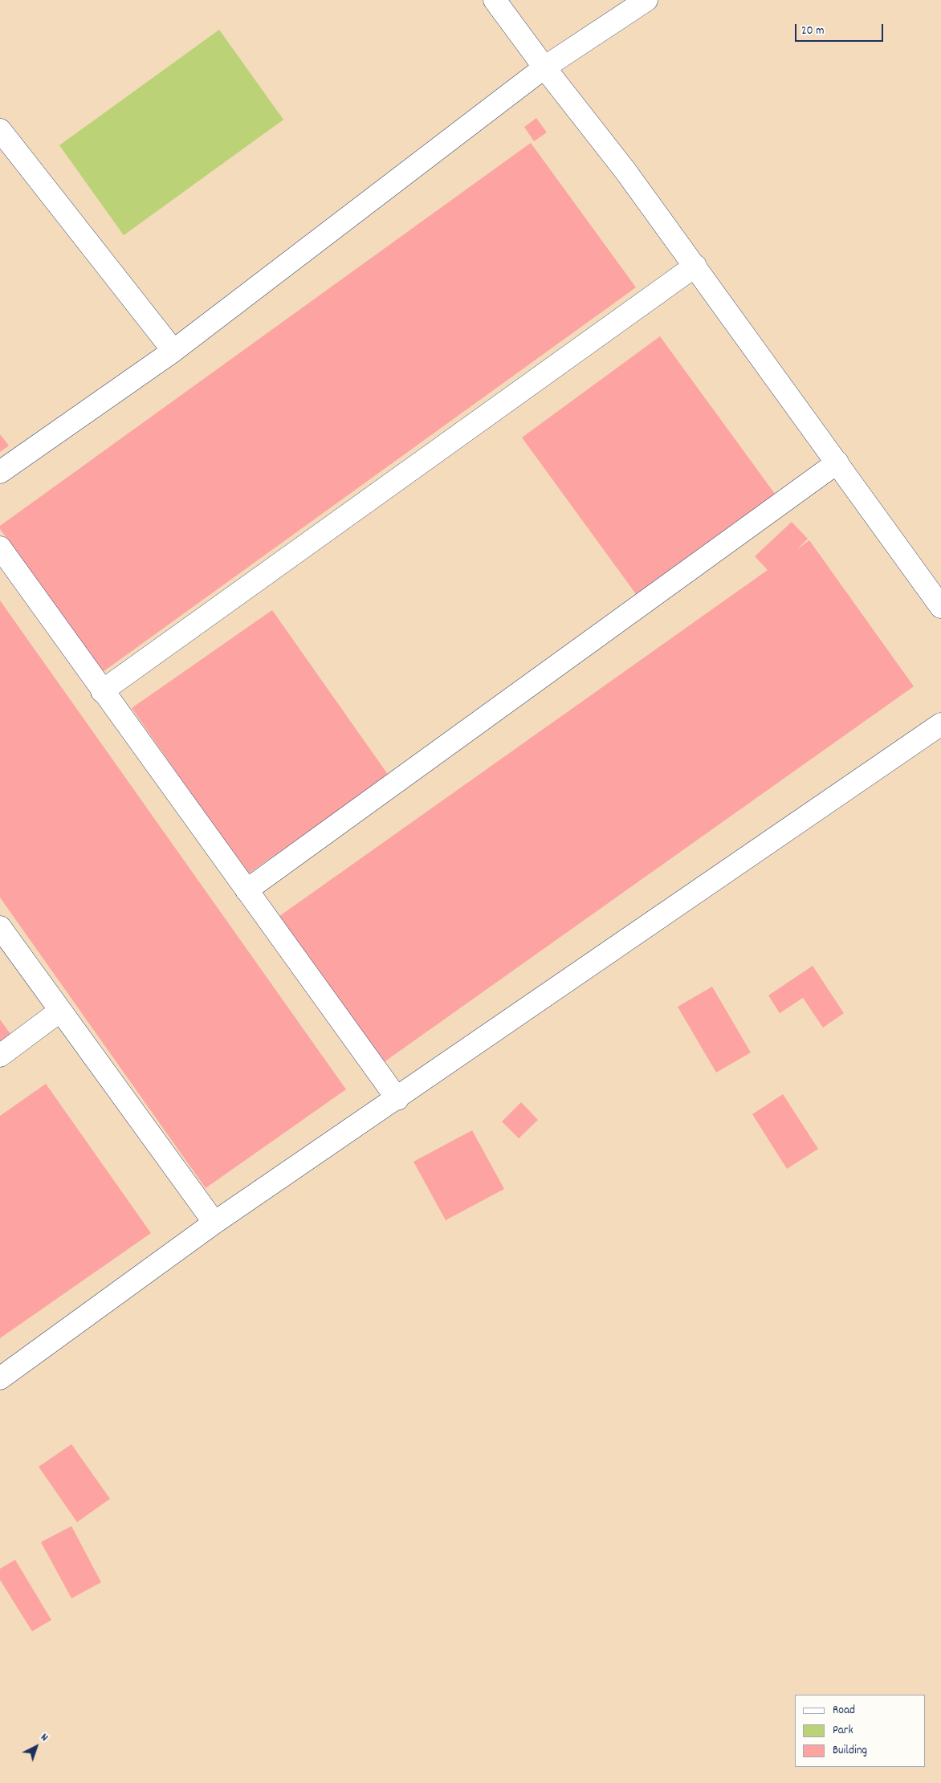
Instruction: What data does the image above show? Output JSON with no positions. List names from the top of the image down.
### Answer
{
  "legend": ["Road", "Park", "Building"],
  "scale_bar": "20 m",
  "north": "top right"
}
